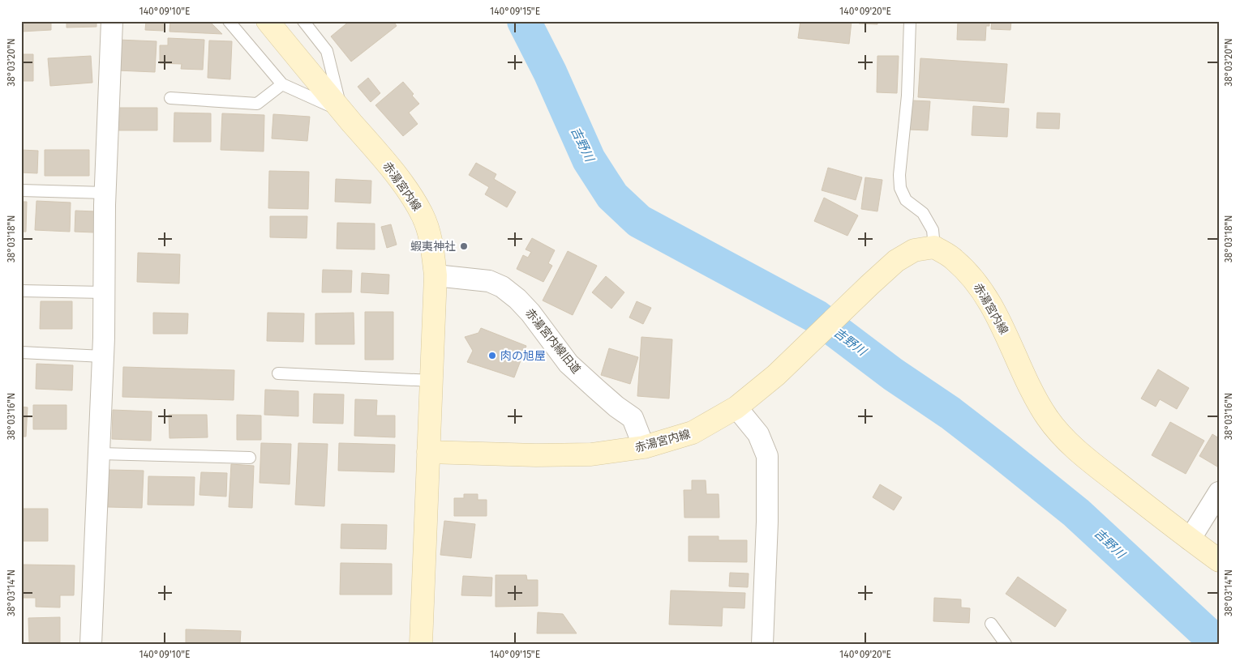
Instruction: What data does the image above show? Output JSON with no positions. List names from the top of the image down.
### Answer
{
  "streets": {
    "main road": ["赤湯宮内線"],
    "street": ["赤湯宮内線旧道"]
  },
  "crossings": [
    ["赤湯宮内線", "赤湯宮内線旧道"]
  ],
  "water": ["吉野川"],
  "places": ["蝦夷神社", "肉の旭屋"],
  "coordinates": [
    "140°09'10\"E",
    "140°09'15\"E",
    "140°09'20\"E",
    "38°03'20\"N",
    "38°03'18\"N",
    "38°03'16\"N",
    "38°03'14\"N"
  ]
}
